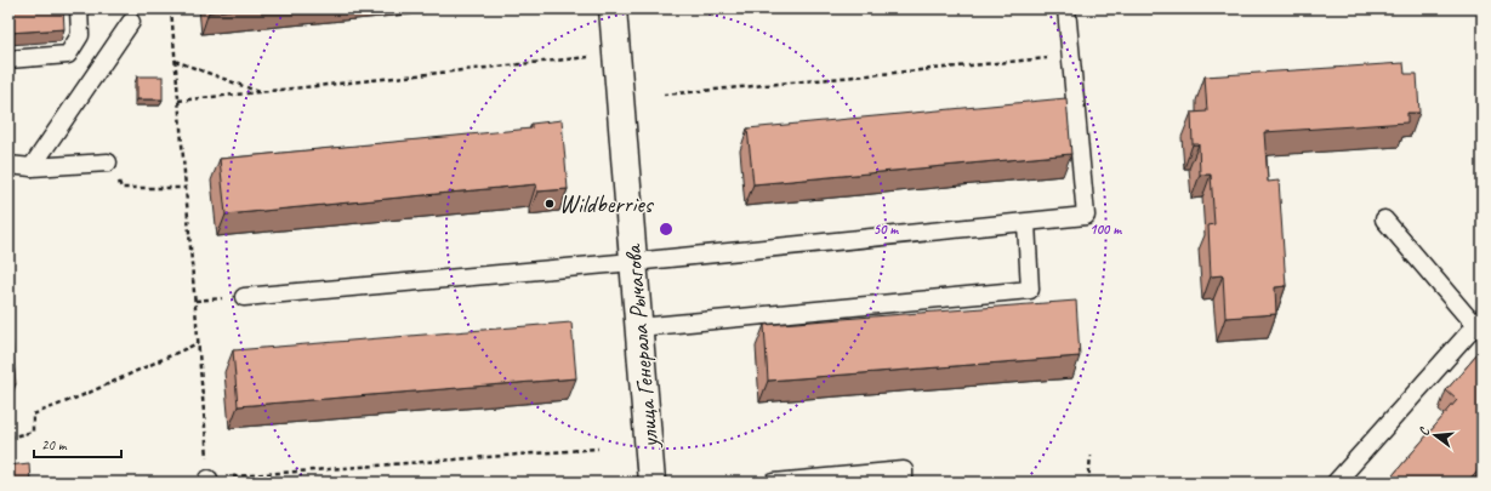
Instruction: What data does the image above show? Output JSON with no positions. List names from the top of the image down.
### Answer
{
  "streets": {
    "street": ["улица Генерала Рычагова"]
  },
  "places": ["Wildberries"],
  "scale_bar": "20 m",
  "north": "left",
  "rings": ["50 m", "100 m"]
}
